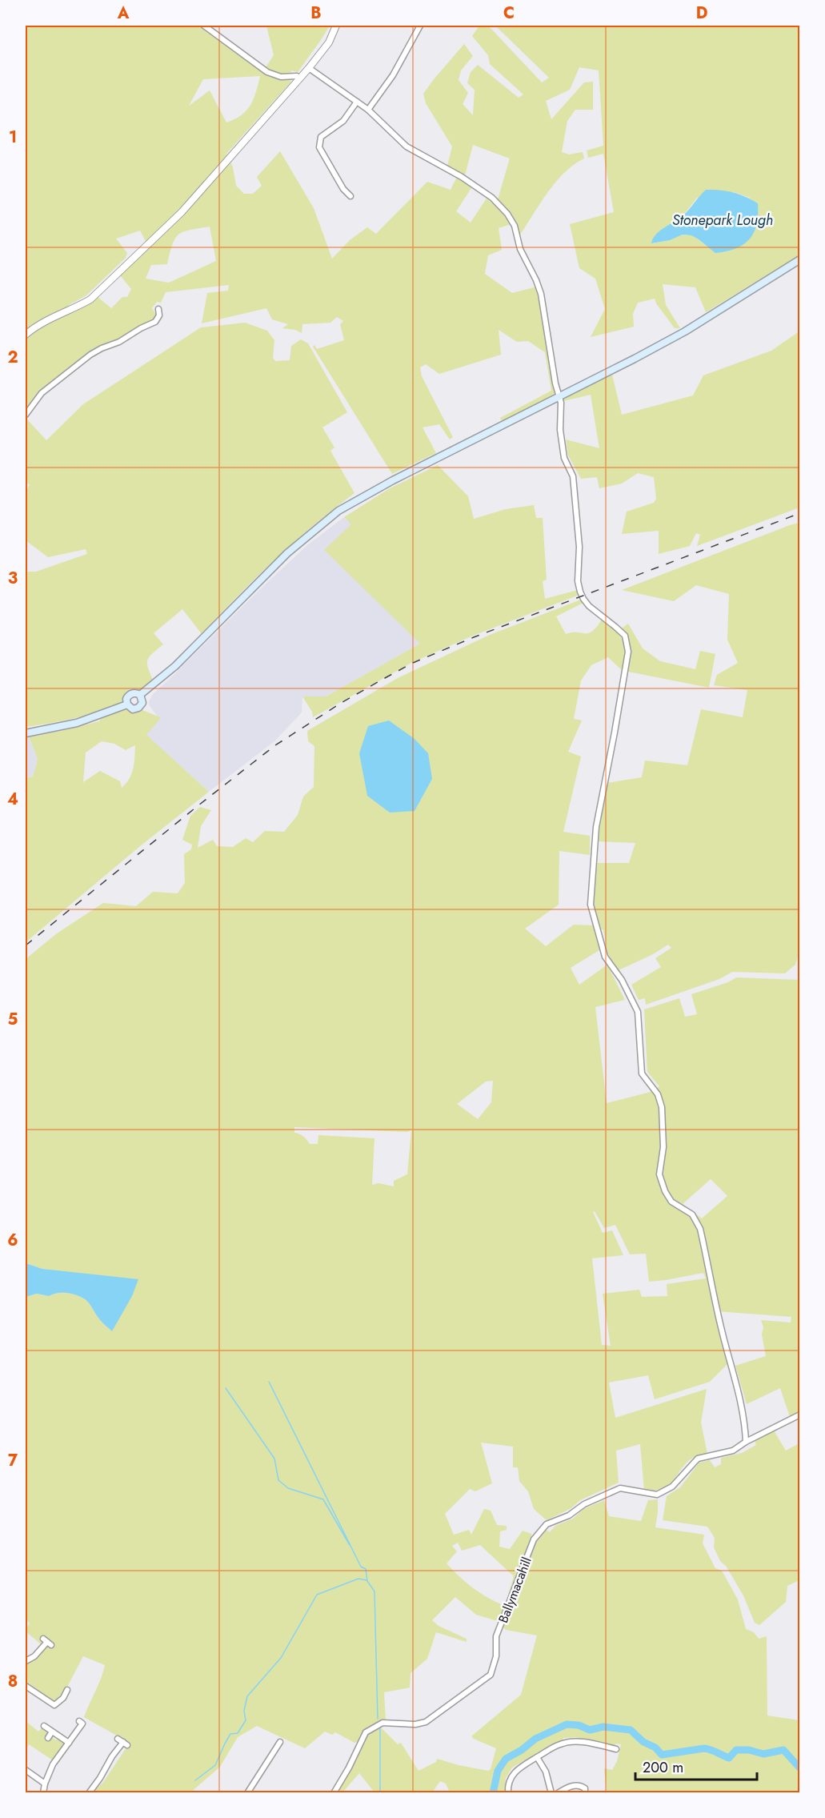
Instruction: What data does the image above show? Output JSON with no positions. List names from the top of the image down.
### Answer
{
  "streets": {
    "street": ["Ballymacahill"]
  },
  "water": ["Stonepark Lough"],
  "scale_bar": "200 m",
  "grid": {
    "columns": [
      "A",
      "B",
      "C",
      "D"
    ],
    "rows": [
      "1",
      "2",
      "3",
      "4",
      "5",
      "6",
      "7",
      "8"
    ]
  }
}
